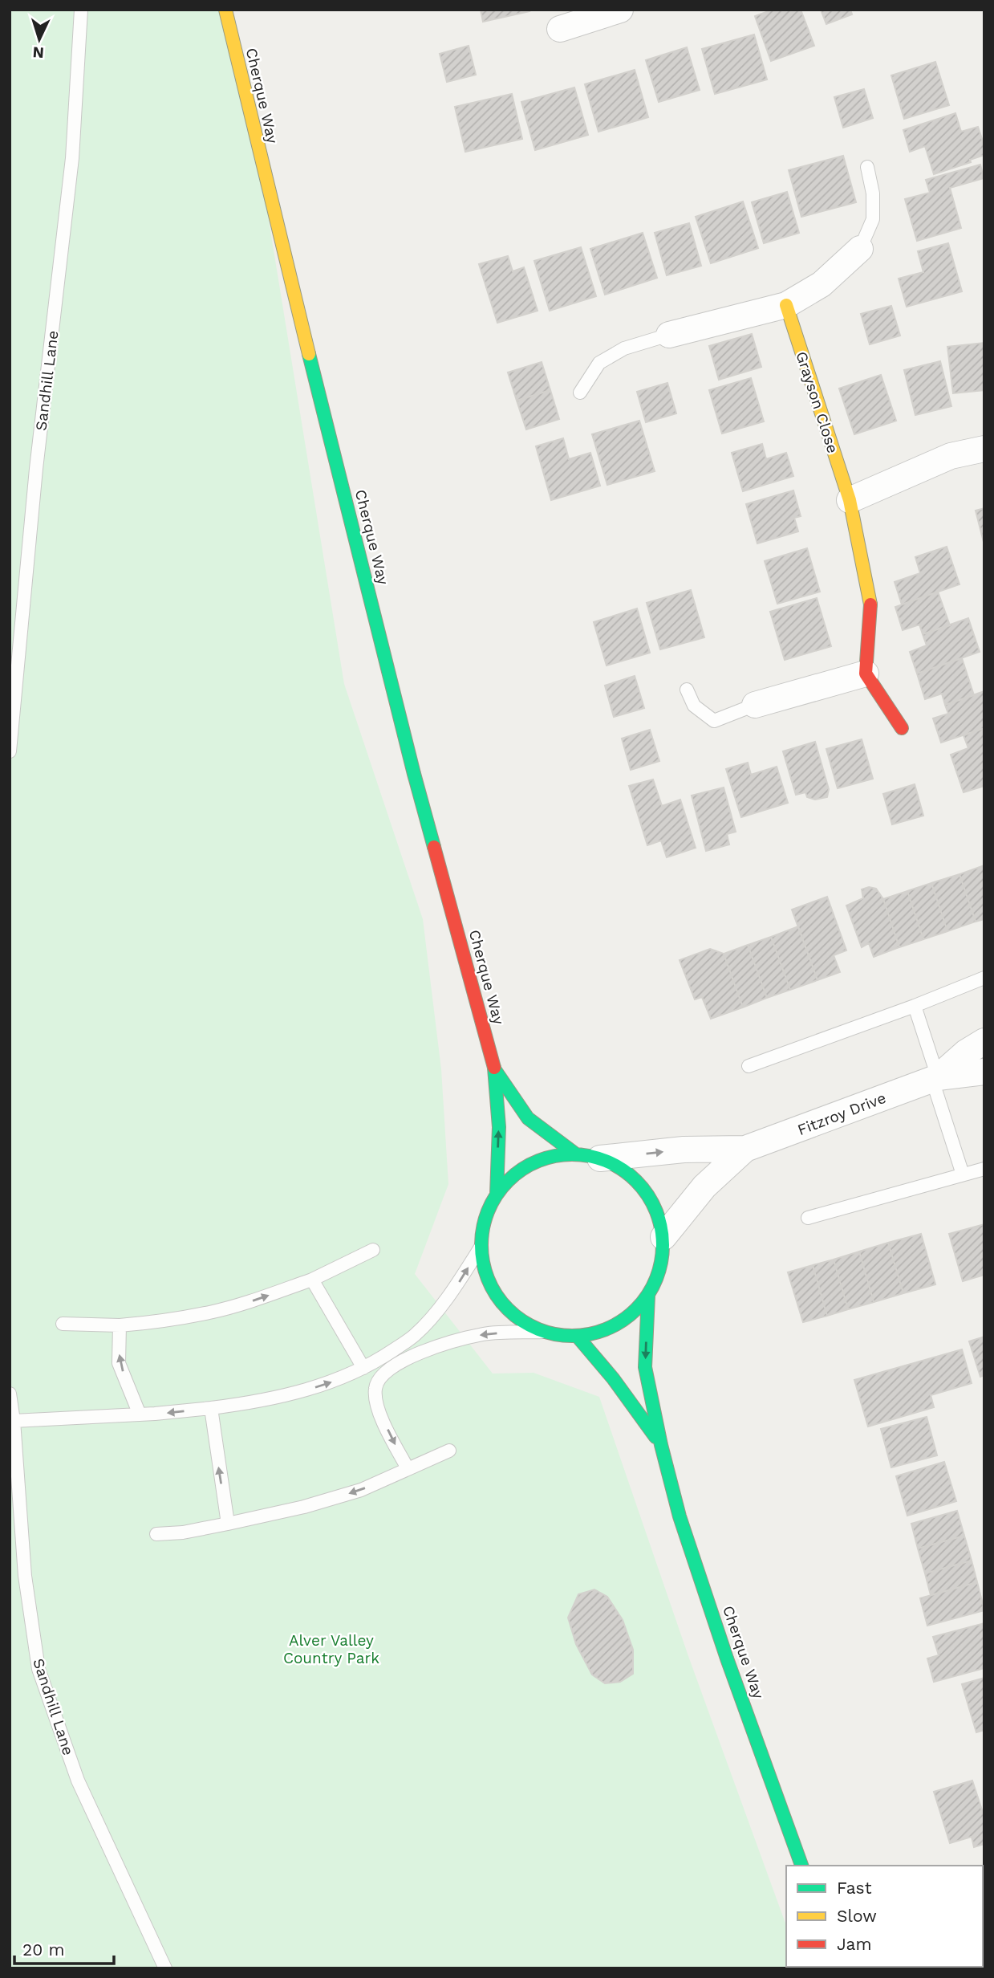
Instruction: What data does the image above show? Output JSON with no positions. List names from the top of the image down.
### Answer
{
  "streets": {
    "street": ["Cherque Way", "Grayson Close", "Fitzroy Drive"],
    "lane": ["Sandhill Lane"]
  },
  "crossings": [
    ["Cherque Way", "Fitzroy Drive"]
  ],
  "parks": ["Alver Valley Country Park"],
  "legend": ["Fast", "Slow", "Jam"],
  "scale_bar": "20 m",
  "north": "bottom"
}
